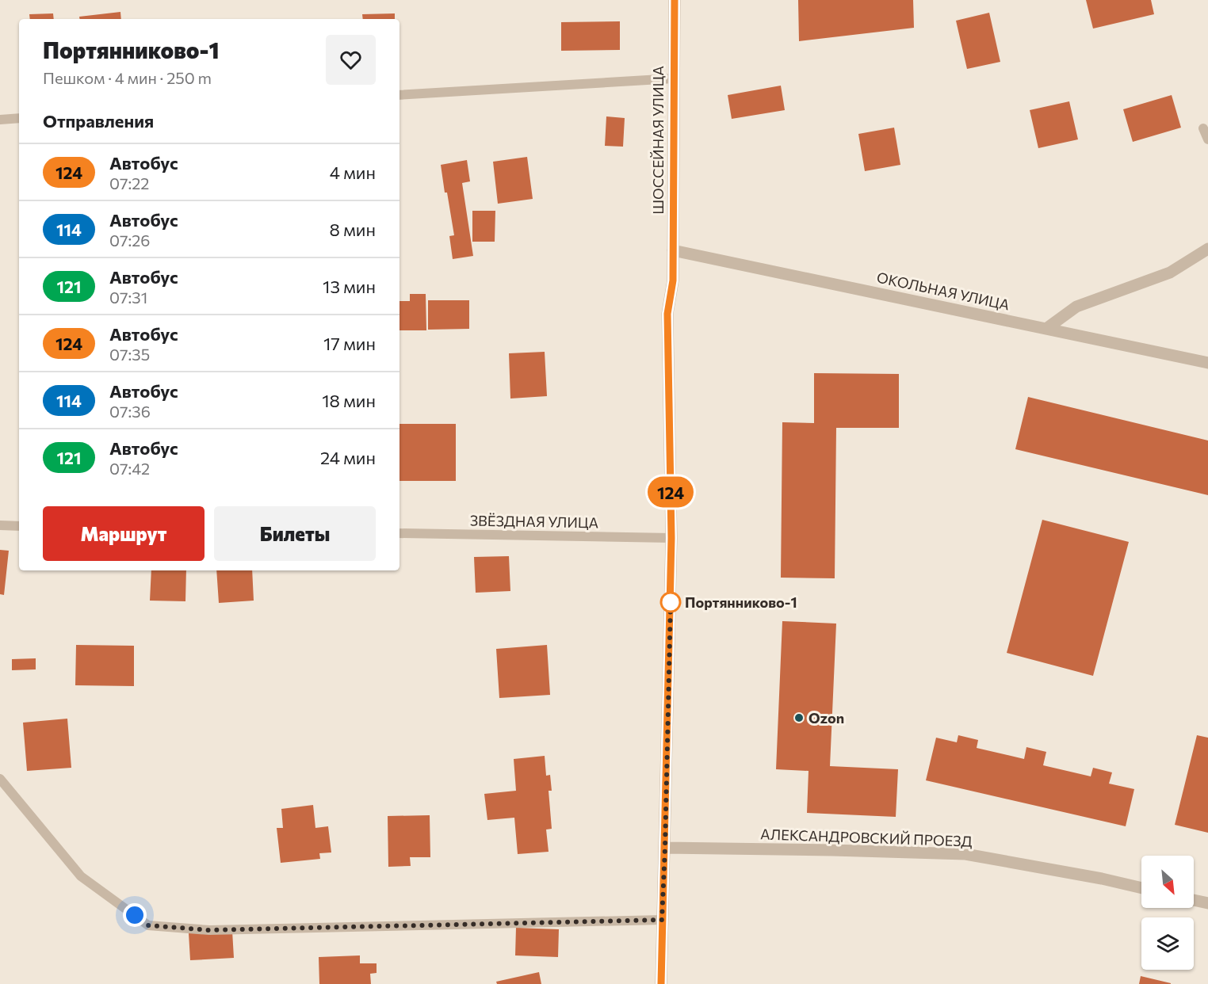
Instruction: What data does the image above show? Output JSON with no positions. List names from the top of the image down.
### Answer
{
  "streets": {
    "street": ["ШОССЕЙНАЯ УЛИЦА", "ОКОЛЬНАЯ УЛИЦА", "АЛЕКСАНДРОВСКИЙ ПРОЕЗД"],
    "lane": ["ЗВЁЗДНАЯ УЛИЦА"]
  },
  "crossings": [
    ["ШОССЕЙНАЯ УЛИЦА", "ОКОЛЬНАЯ УЛИЦА"],
    ["ШОССЕЙНАЯ УЛИЦА", "ЗВЁЗДНАЯ УЛИЦА"],
    ["ШОССЕЙНАЯ УЛИЦА", "АЛЕКСАНДРОВСКИЙ ПРОЕЗД"]
  ],
  "places": ["Портянниково-1", "Ozon"],
  "lines": ["bus line 124"],
  "north": "bottom right",
  "page": {
    "on_map": "124",
    "heading": [
      ["Портянниково-1", "Пешком · 4 мин · 250 m"],
      "Отправления"
    ],
    "list": [
      {
        "mark": "124",
        "name": "Автобус",
        "note": "07:22",
        "value": "4 мин"
      },
      {
        "mark": "114",
        "name": "Автобус",
        "note": "07:26",
        "value": "8 мин"
      },
      {
        "mark": "121",
        "name": "Автобус",
        "note": "07:31",
        "value": "13 мин"
      },
      {
        "mark": "124",
        "name": "Автобус",
        "note": "07:35",
        "value": "17 мин"
      },
      {
        "mark": "114",
        "name": "Автобус",
        "note": "07:36",
        "value": "18 мин"
      },
      {
        "mark": "121",
        "name": "Автобус",
        "note": "07:42",
        "value": "24 мин"
      }
    ],
    "buttons": ["Маршрут", "Билеты"]
  }
}
